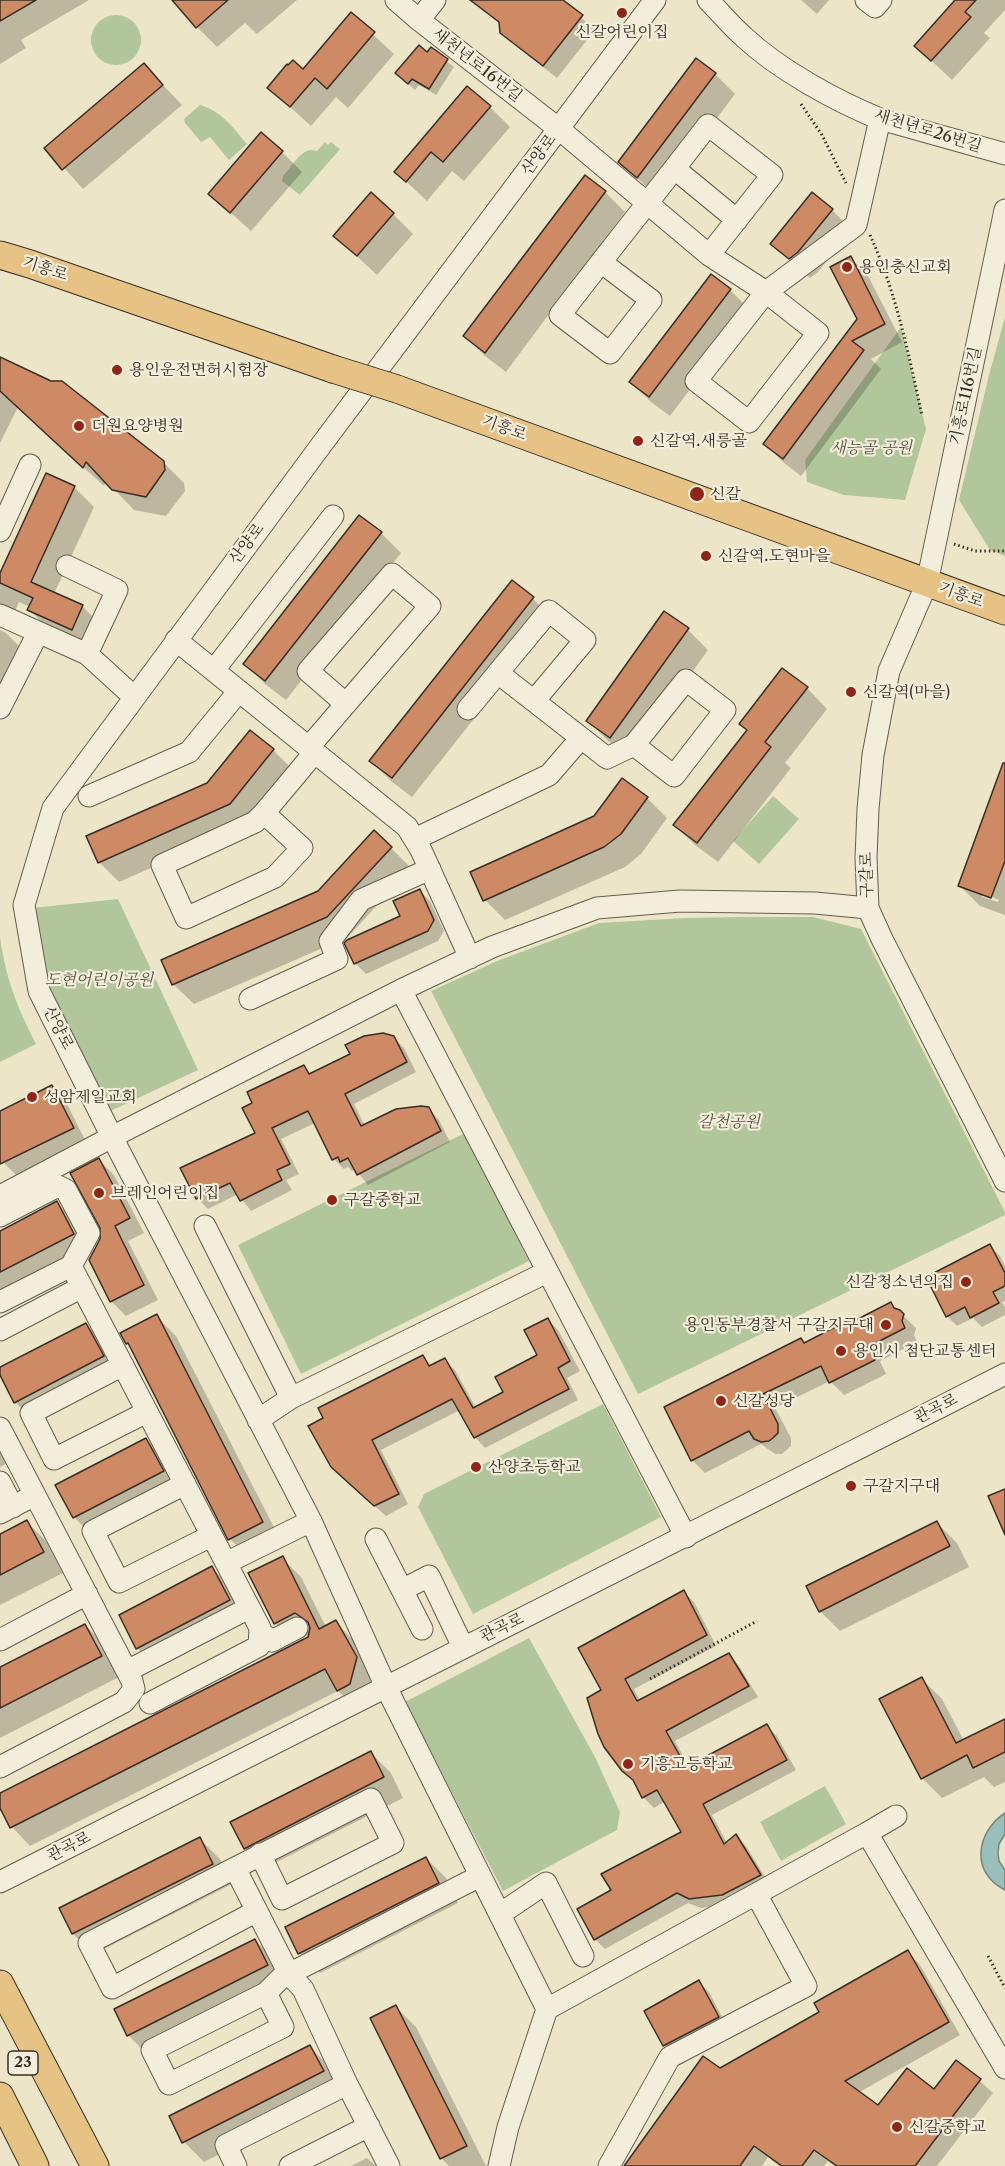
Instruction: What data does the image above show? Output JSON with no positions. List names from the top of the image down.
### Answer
{
  "streets": {
    "main road": ["기흥로", "23"],
    "street": [
      "새천년로16번길",
      "새천년로26번길",
      "산양로",
      "기흥로116번길",
      "구갈로",
      "관곡로"
    ]
  },
  "crossings": [
    ["새천년로16번길", "산양로"],
    ["산양로", "관곡로"],
    ["기흥로", "기흥로116번길"],
    ["기흥로", "구갈로"],
    ["기흥로116번길", "구갈로"]
  ],
  "parks": ["새능골 공원", "도현어린이공원", "갈천공원"],
  "places": [
    "신갈어린이집",
    "용인충신교회",
    "용인운전면허시험장",
    "더원요양병원",
    "신갈역.새릉골",
    "신갈",
    "신갈역.도현마을",
    "신갈역(마을)",
    "성암제일교회",
    "브레인어린이집",
    "구갈중학교",
    "신갈청소년의집",
    "용인동부경찰서 구갈지구대",
    "용인시 첨단교통센터",
    "신갈성당",
    "산양초등학교",
    "구갈지구대",
    "기흥고등학교",
    "신갈중학교"
  ]
}
